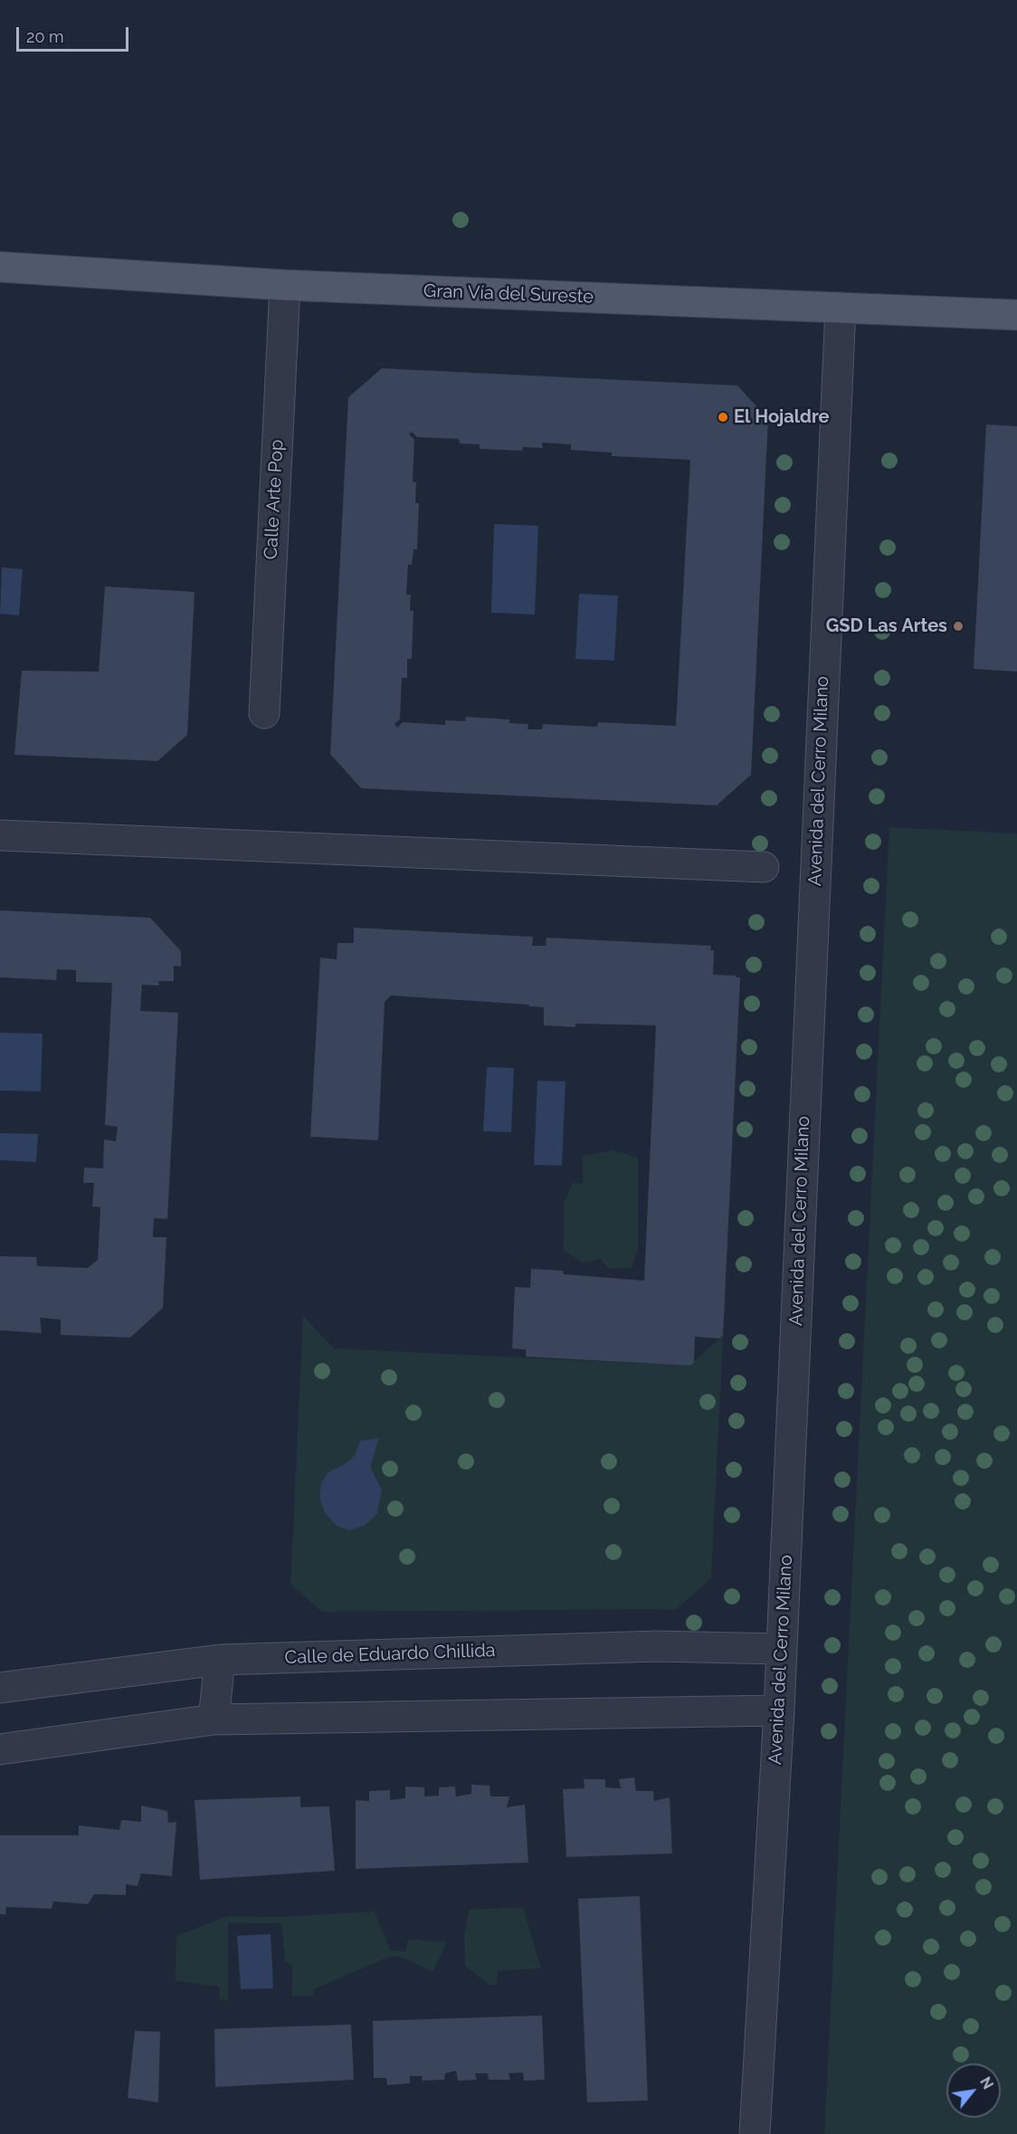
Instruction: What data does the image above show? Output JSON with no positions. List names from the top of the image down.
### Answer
{
  "streets": {
    "main road": ["Gran Vía del Sureste"],
    "street": ["Calle Arte Pop", "Avenida del Cerro Milano", "Calle de Eduardo Chillida"]
  },
  "crossings": [
    ["Gran Vía del Sureste", "Calle Arte Pop"],
    ["Gran Vía del Sureste", "Avenida del Cerro Milano"],
    ["Avenida del Cerro Milano", "Calle de Eduardo Chillida"]
  ],
  "places": ["El Hojaldre", "GSD Las Artes"],
  "scale_bar": "20 m",
  "north": "top right"
}
